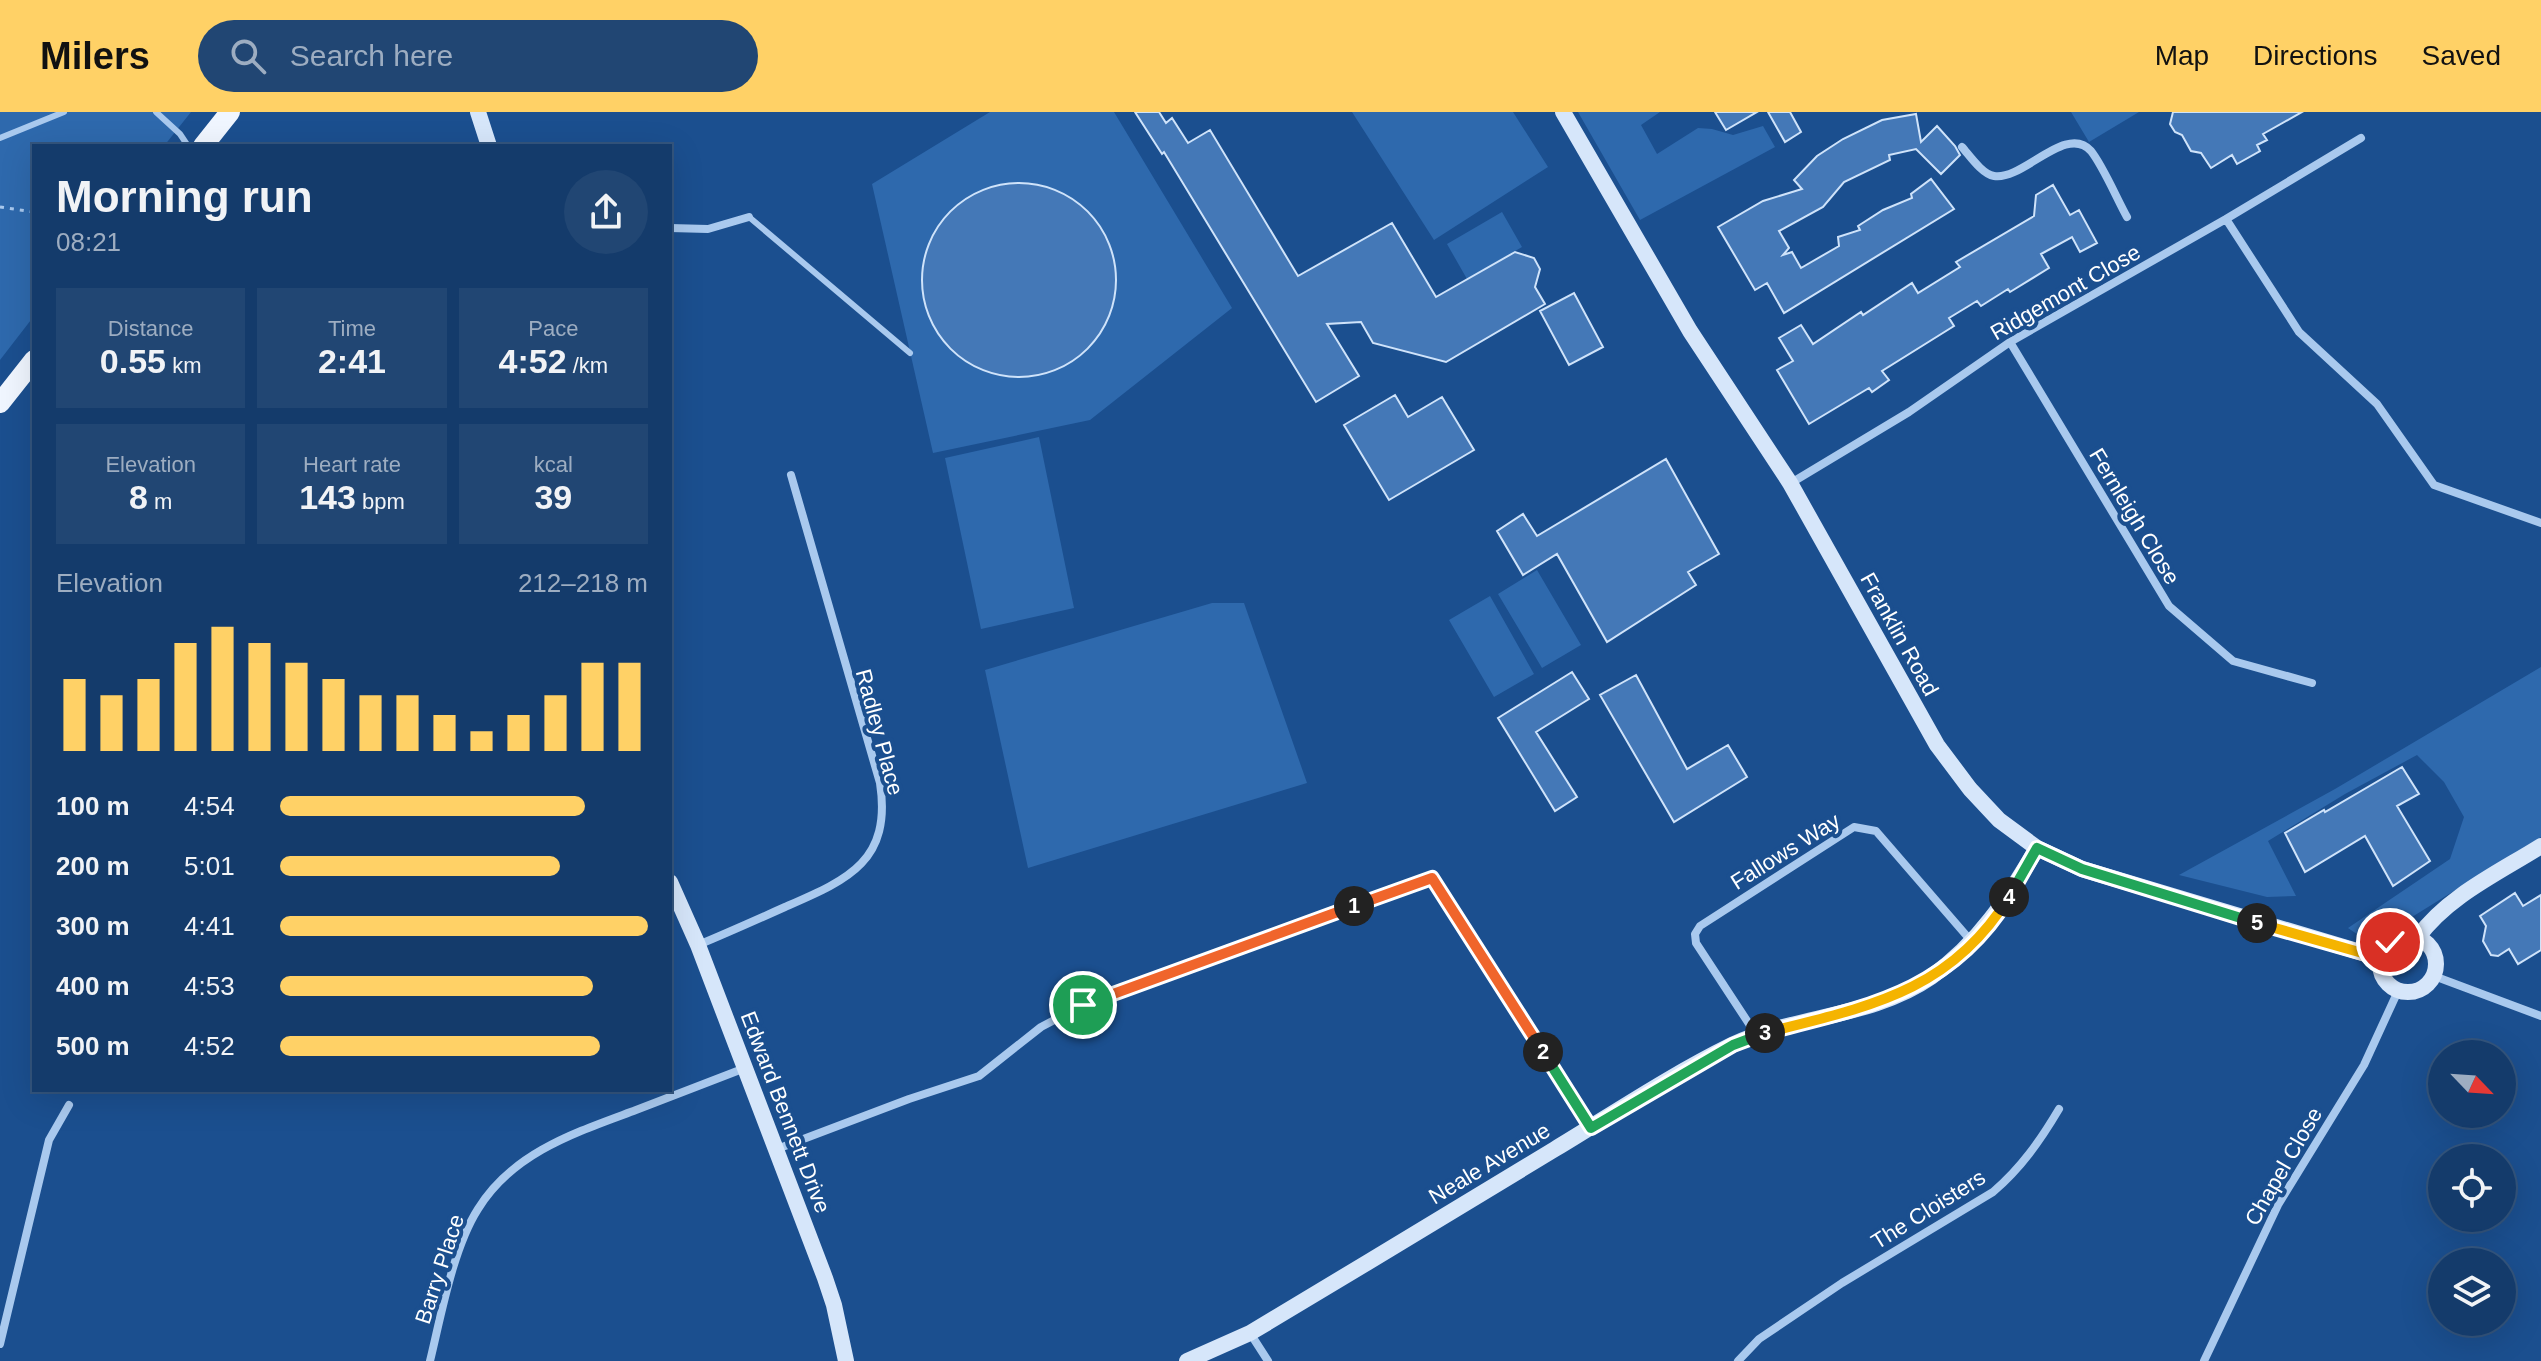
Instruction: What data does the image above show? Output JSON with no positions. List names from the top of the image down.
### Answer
{
  "streets": {
    "street": [
      "Ridgemont Close",
      "Fernleigh Close",
      "Franklin Road",
      "Radley Place",
      "Fallows Way",
      "Edward Bennett Drive",
      "Neale Avenue",
      "Chapel Close",
      "The Cloisters",
      "Barry Place"
    ]
  },
  "crossings": [
    ["Ridgemont Close", "Fernleigh Close"],
    ["Ridgemont Close", "Franklin Road"],
    ["Franklin Road", "Neale Avenue"],
    ["Franklin Road", "Chapel Close"],
    ["Radley Place", "Edward Bennett Drive"],
    ["Fallows Way", "Neale Avenue"],
    ["Edward Bennett Drive", "Barry Place"]
  ],
  "north": "bottom right",
  "page": {
    "header": "Milers",
    "search": "Search here",
    "nav": ["Map", "Directions", "Saved"],
    "heading": ["Morning run", "08:21"],
    "stats": [
      ["Distance", "0.55 km"],
      ["Time", "2:41"],
      ["Pace", "4:52 /km"],
      ["Elevation", "8 m"],
      ["Heart rate", "143 bpm"],
      ["kcal", "39"]
    ],
    "chart": ["Elevation", "212–218 m"],
    "list": [
      {
        "name": "100 m",
        "note": "4:54"
      },
      {
        "name": "200 m",
        "note": "5:01"
      },
      {
        "name": "300 m",
        "note": "4:41"
      },
      {
        "name": "400 m",
        "note": "4:53"
      },
      {
        "name": "500 m",
        "note": "4:52"
      }
    ],
    "pins": [
      "4",
      "1",
      "5",
      "3",
      "2"
    ]
  }
}
